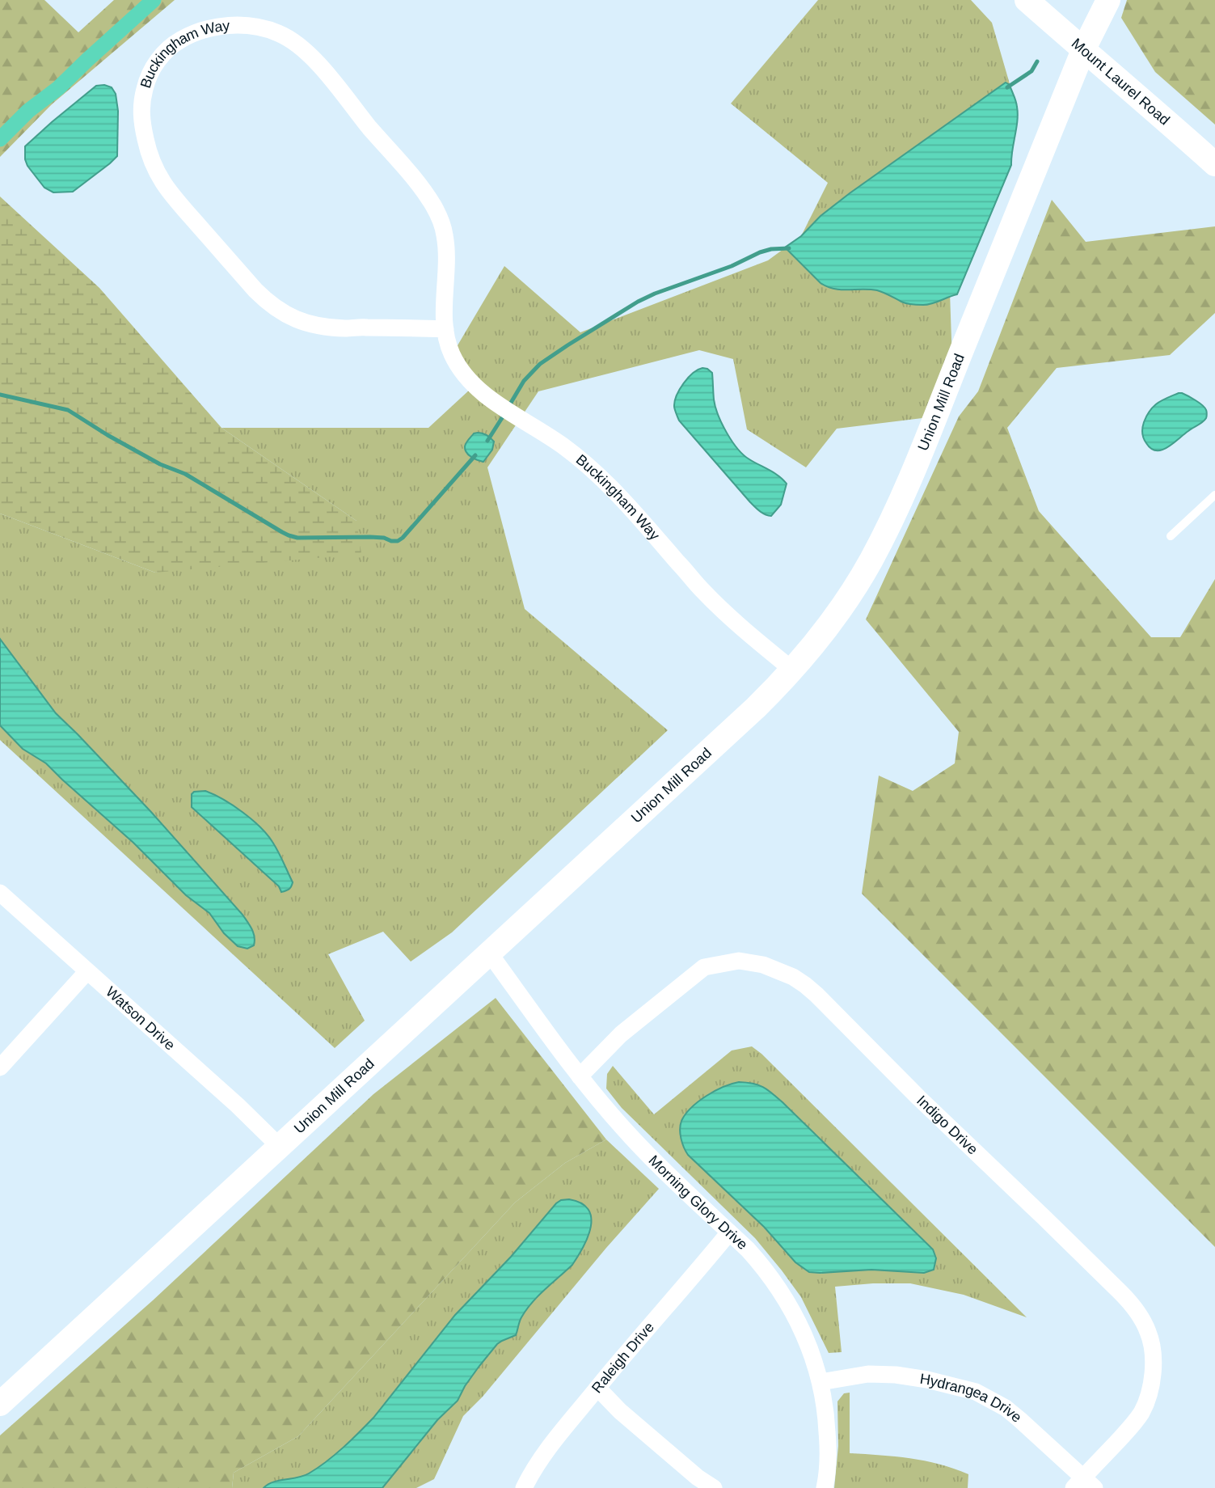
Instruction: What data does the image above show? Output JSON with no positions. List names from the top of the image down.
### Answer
{
  "streets": {
    "street": [
      "Buckingham Way",
      "Mount Laurel Road",
      "Union Mill Road",
      "Watson Drive",
      "Indigo Drive",
      "Morning Glory Drive",
      "Raleigh Drive",
      "Hydrangea Drive"
    ]
  },
  "crossings": [
    ["Buckingham Way", "Union Mill Road"],
    ["Mount Laurel Road", "Union Mill Road"],
    ["Union Mill Road", "Watson Drive"],
    ["Union Mill Road", "Morning Glory Drive"],
    ["Indigo Drive", "Morning Glory Drive"],
    ["Indigo Drive", "Hydrangea Drive"],
    ["Morning Glory Drive", "Raleigh Drive"],
    ["Morning Glory Drive", "Hydrangea Drive"]
  ]
}
